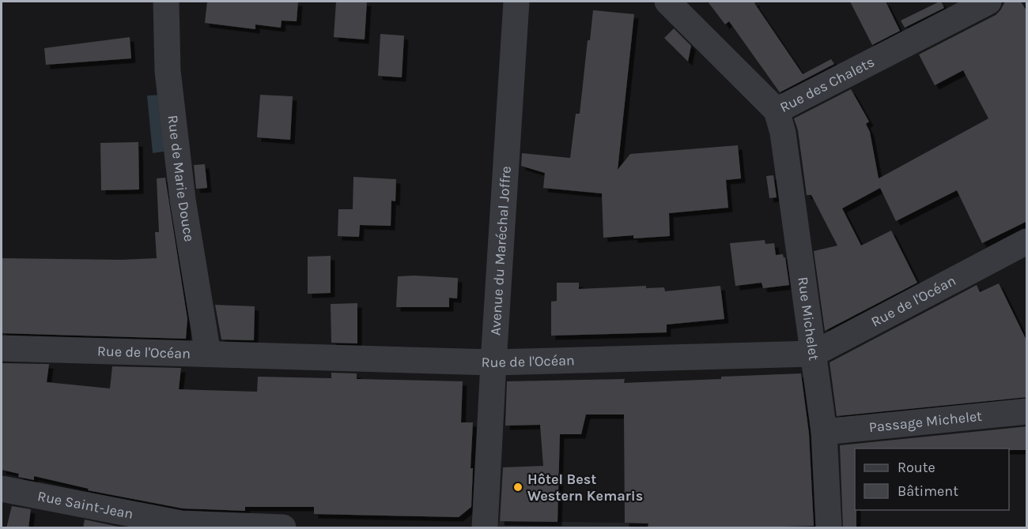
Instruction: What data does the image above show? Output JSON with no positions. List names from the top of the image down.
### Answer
{
  "streets": {
    "street": [
      "Rue des Chalets",
      "Rue de Marie Douce",
      "Avenue du Maréchal Joffre",
      "Rue de l'Océan",
      "Rue Michelet",
      "Passage Michelet",
      "Rue Saint-Jean"
    ]
  },
  "crossings": [
    ["Rue des Chalets", "Rue Michelet"],
    ["Rue de Marie Douce", "Rue de l'Océan"],
    ["Avenue du Maréchal Joffre", "Rue de l'Océan"],
    ["Rue de l'Océan", "Rue Michelet"],
    ["Rue Michelet", "Passage Michelet"]
  ],
  "places": ["Hôtel Best Western Kemaris"],
  "legend": ["Route", "Bâtiment"]
}
